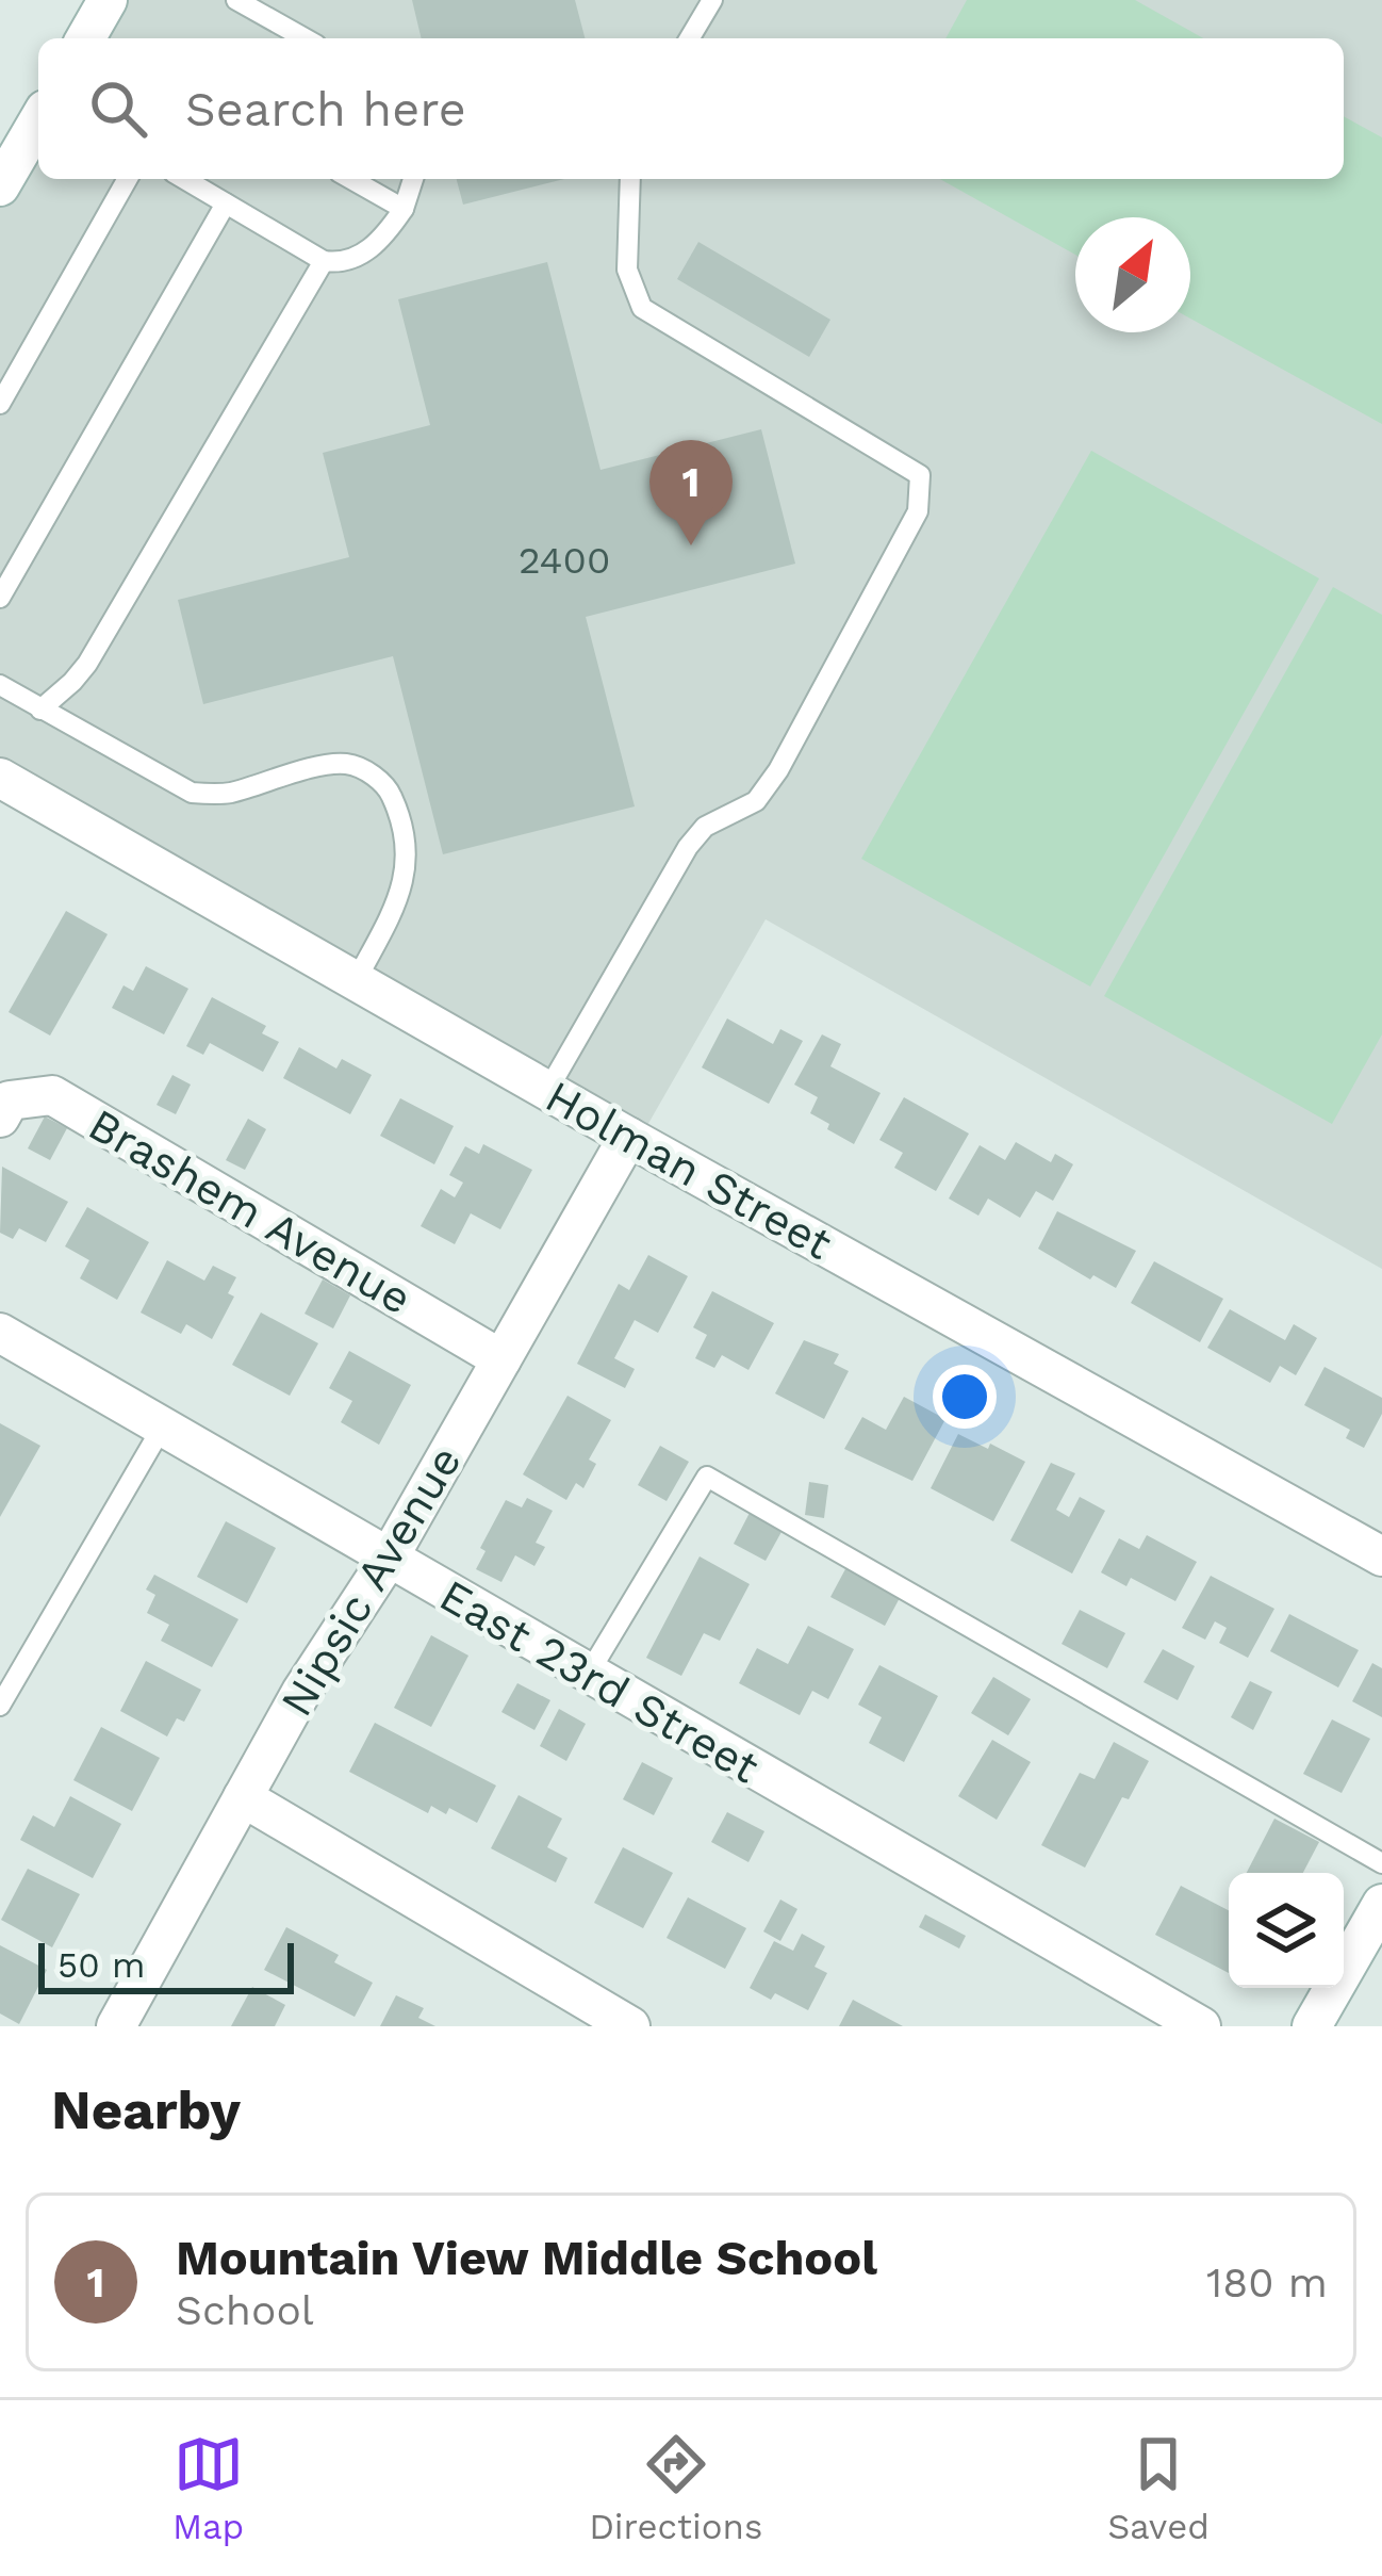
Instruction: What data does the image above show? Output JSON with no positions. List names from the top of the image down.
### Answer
{
  "streets": {
    "street": [
      "Holman Street",
      "Brashem Avenue",
      "Nipsic Avenue",
      "East 23rd Street"
    ]
  },
  "crossings": [
    ["Holman Street", "Nipsic Avenue"],
    ["Brashem Avenue", "Nipsic Avenue"],
    ["Nipsic Avenue", "East 23rd Street"]
  ],
  "house_numbers": ["2400"],
  "scale_bar": "50 m",
  "north": "top right",
  "page": {
    "search": "Search here",
    "pins": "1",
    "scale": "50 m",
    "heading": "Nearby",
    "list": [
      {
        "mark": "1",
        "name": "Mountain View Middle School",
        "note": "School",
        "value": "180 m"
      }
    ],
    "nav": ["Map", "Directions", "Saved"]
  }
}
